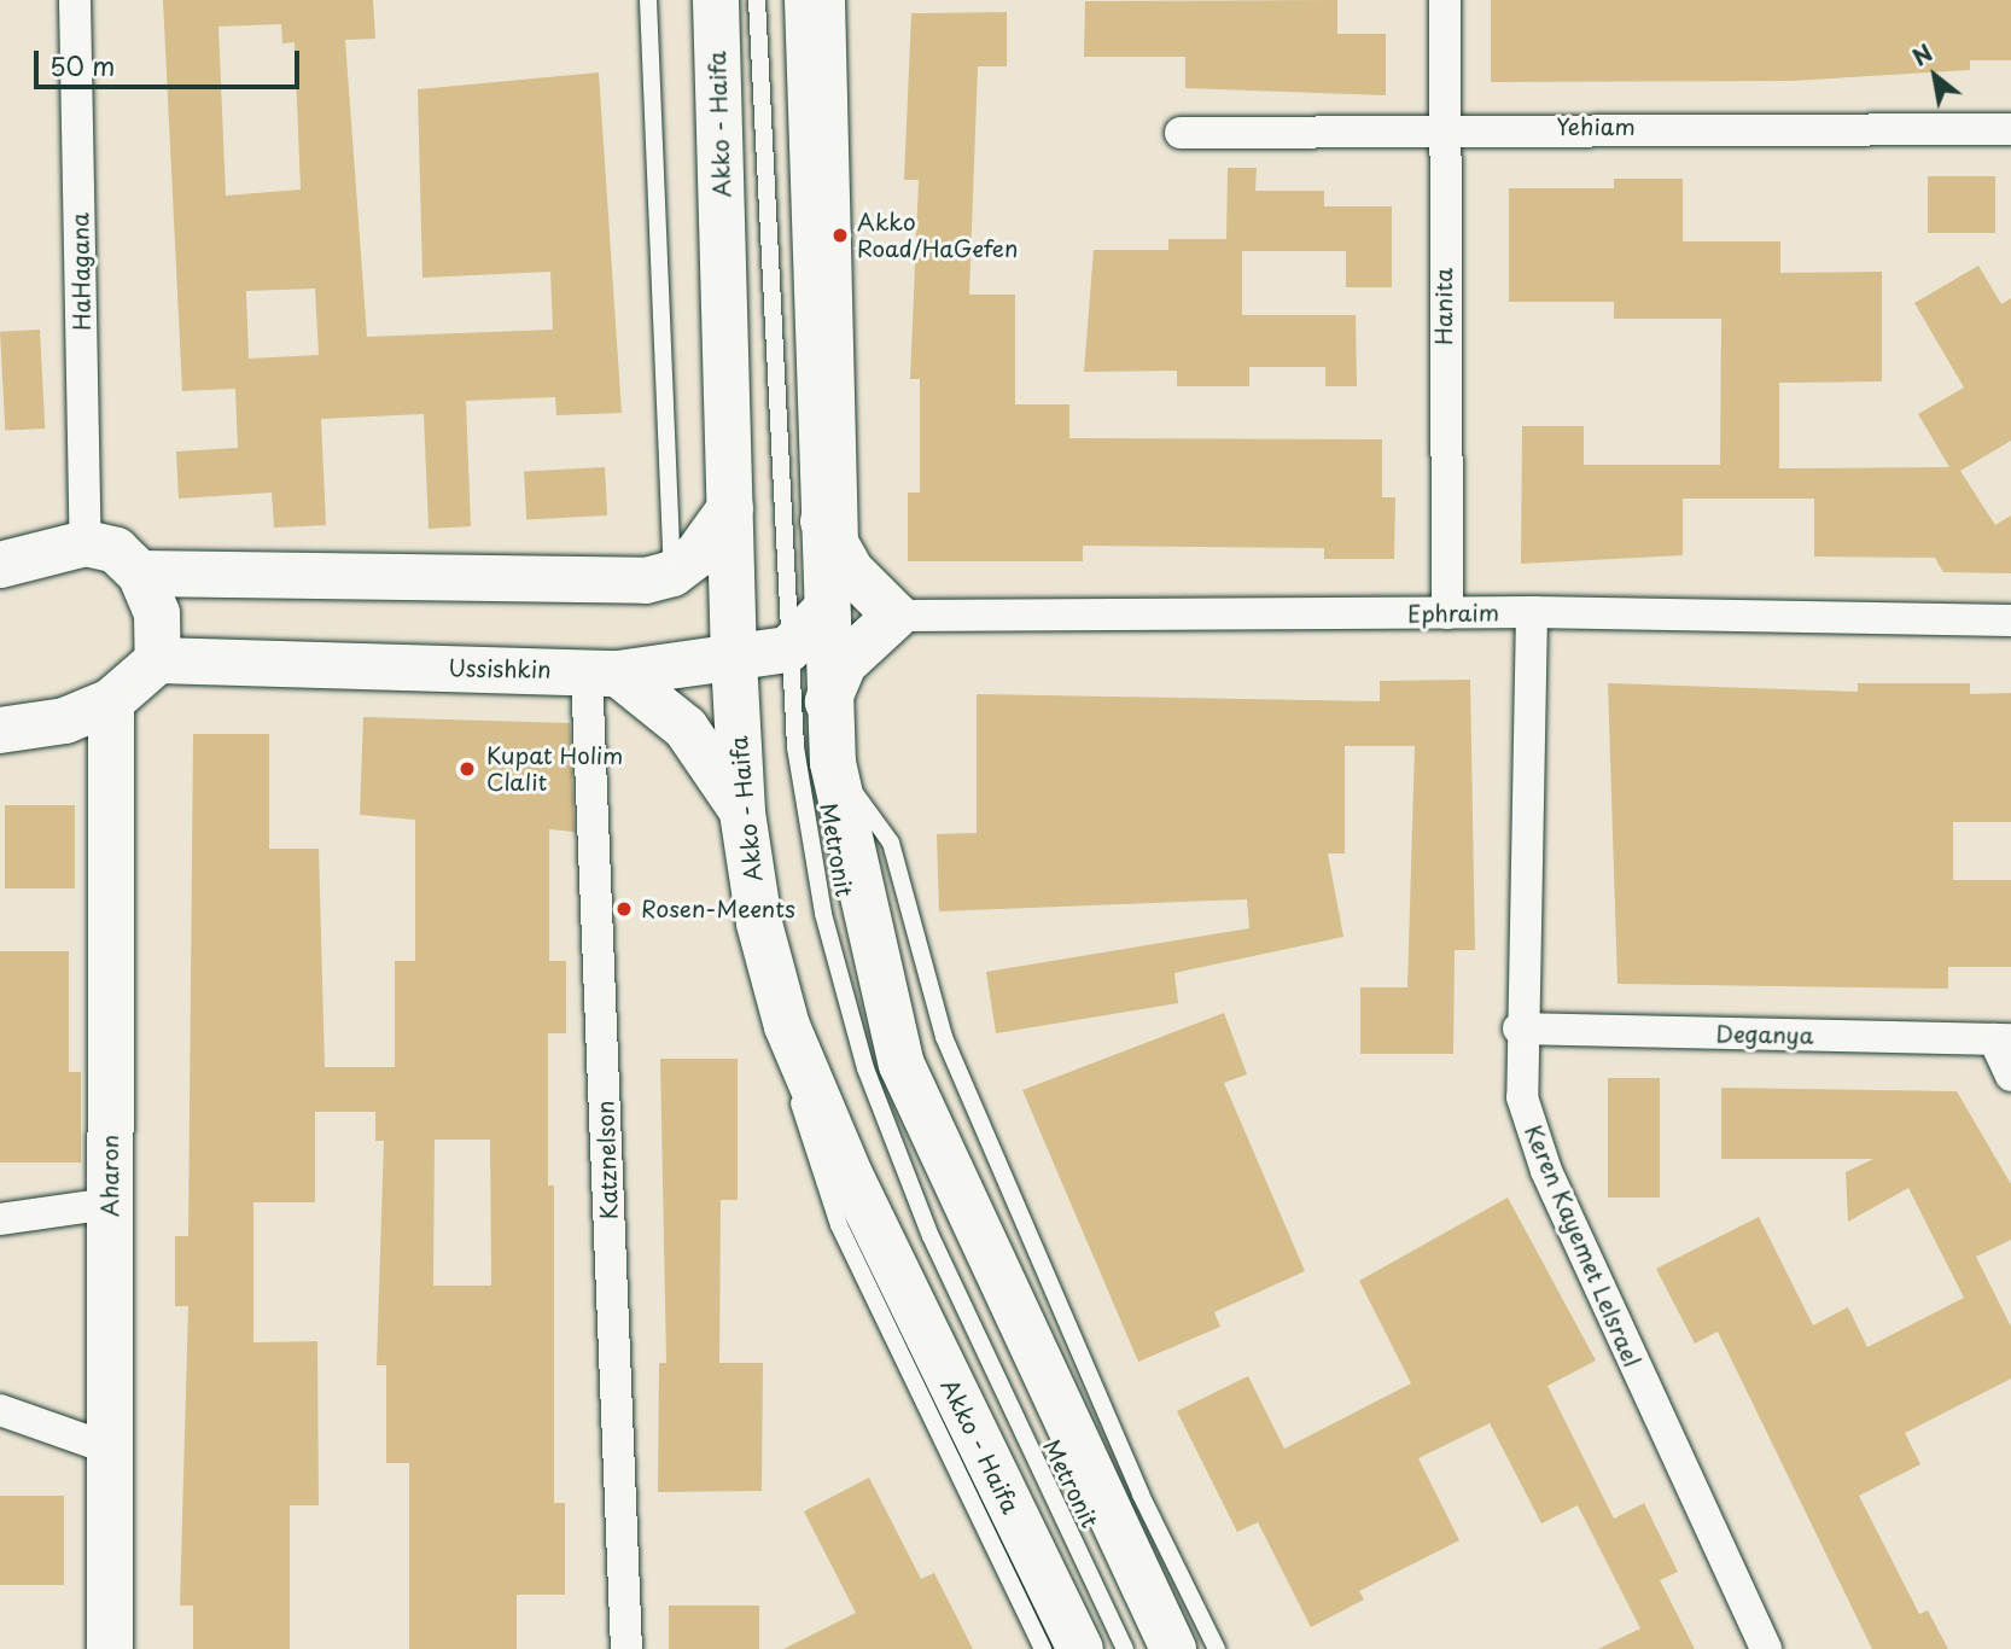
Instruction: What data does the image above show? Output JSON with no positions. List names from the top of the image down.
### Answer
{
  "streets": {
    "main road": ["Akko - Haifa", "Ussishkin", "Aharon"],
    "street": [
      "Yehiam",
      "HaHagana",
      "Hanita",
      "Ephraim",
      "Deganya",
      "Katznelson",
      "Keren Kayemet LeIsrael"
    ],
    "lane": ["Metronit"]
  },
  "crossings": [
    ["Akko - Haifa", "Ussishkin"],
    ["Yehiam", "Hanita"],
    ["Hanita", "Ephraim"],
    ["Ephraim", "Keren Kayemet LeIsrael"],
    ["Ussishkin", "Metronit"],
    ["Ussishkin", "Katznelson"],
    ["Deganya", "Keren Kayemet LeIsrael"]
  ],
  "places": ["Akko Road/HaGefen", "Kupat Holim Clalit", "Rosen-Meents"],
  "scale_bar": "50 m",
  "north": "top left"
}
